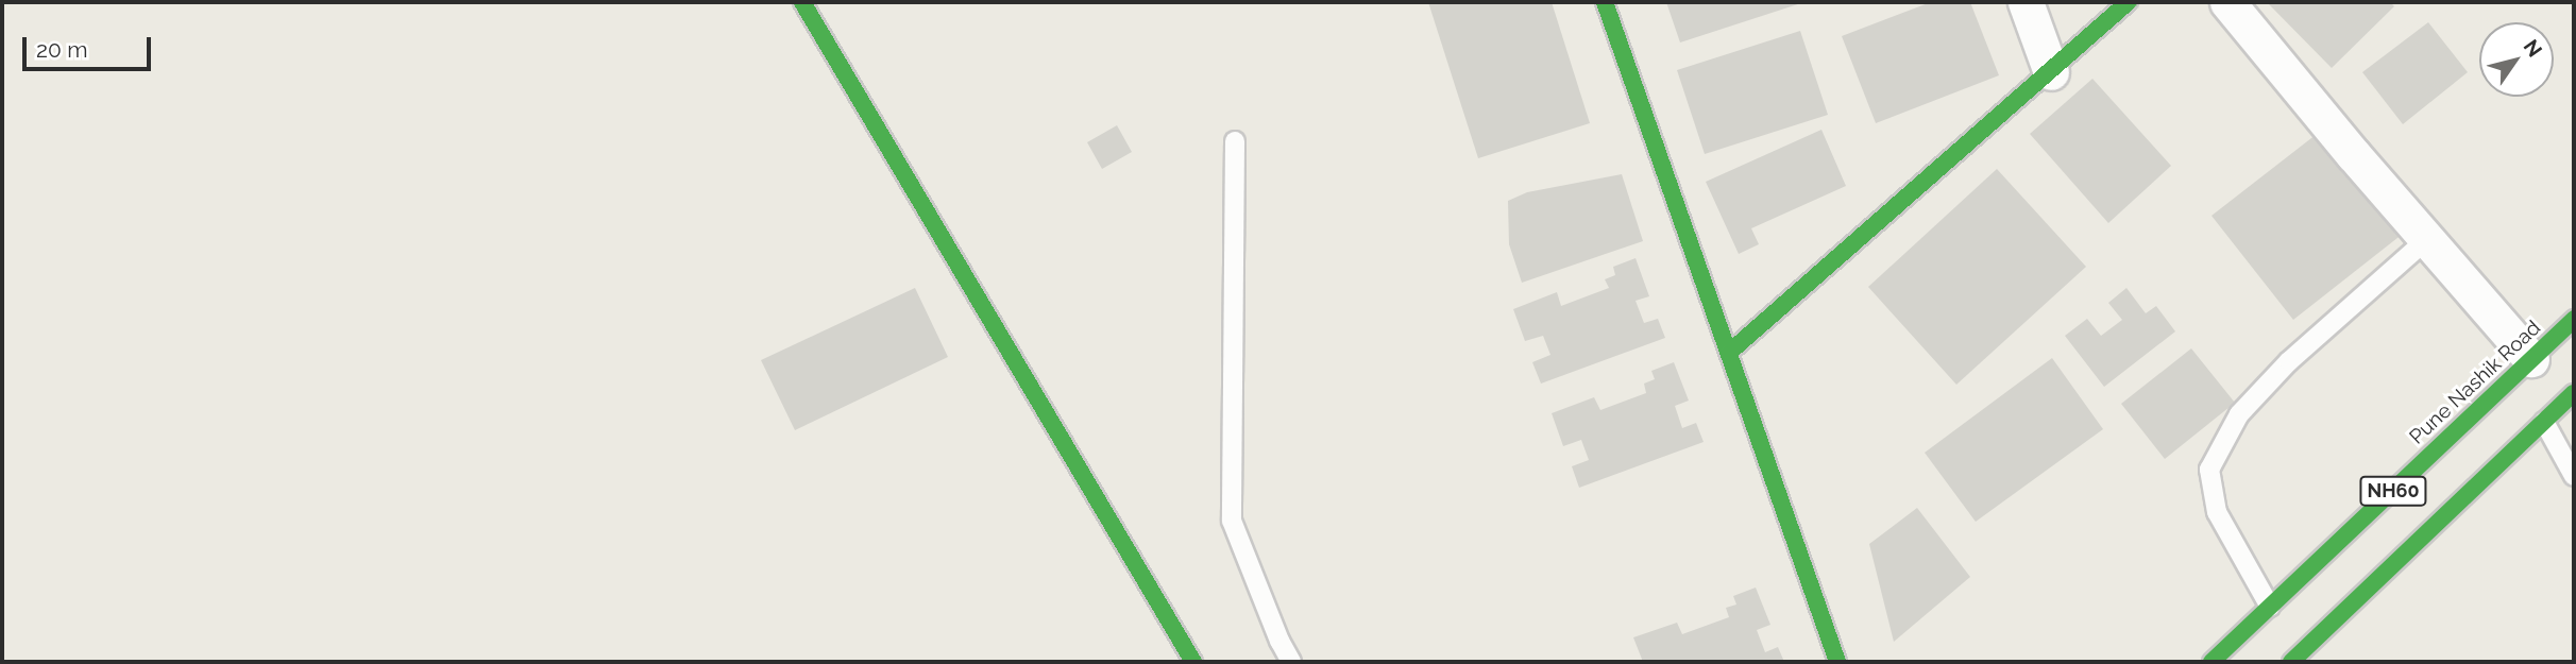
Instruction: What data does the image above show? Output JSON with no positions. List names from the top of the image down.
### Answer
{
  "streets": {
    "main road": ["Pune Nashik Road", "NH60"]
  },
  "scale_bar": "20 m",
  "north": "top right"
}
